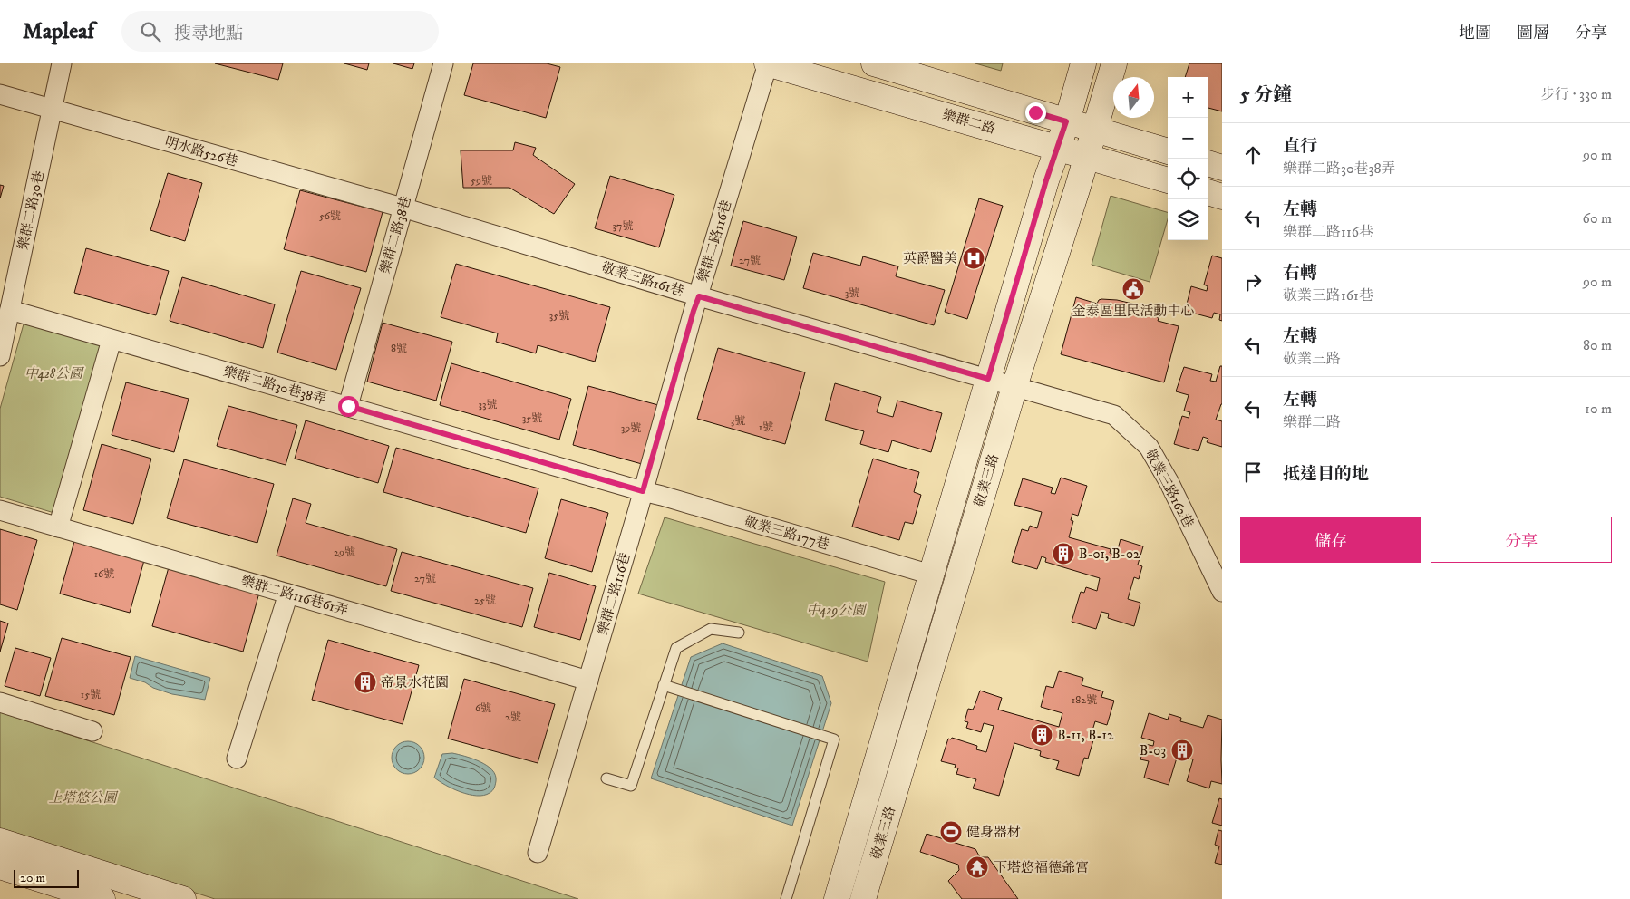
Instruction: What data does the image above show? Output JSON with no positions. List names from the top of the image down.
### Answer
{
  "streets": {
    "street": [
      "樂群二路",
      "明水路526巷",
      "樂群二路30巷",
      "樂群二路38巷",
      "樂群二路116巷",
      "敬業三路161巷",
      "樂群二路30巷38弄",
      "敬業三路",
      "敬業三路162巷",
      "敬業三路177巷",
      "樂群二路116巷61弄"
    ]
  },
  "crossings": [
    ["樂群二路", "樂群二路116巷"],
    ["樂群二路", "敬業三路"],
    ["明水路526巷", "樂群二路30巷"],
    ["明水路526巷", "樂群二路38巷"],
    ["明水路526巷", "敬業三路161巷"],
    ["樂群二路30巷", "樂群二路30巷38弄"],
    ["樂群二路38巷", "敬業三路161巷"],
    ["樂群二路38巷", "樂群二路30巷38弄"],
    ["樂群二路116巷", "敬業三路161巷"],
    ["樂群二路116巷", "樂群二路30巷38弄"],
    ["樂群二路116巷", "敬業三路177巷"],
    ["樂群二路116巷", "樂群二路116巷61弄"],
    ["敬業三路161巷", "敬業三路"],
    ["敬業三路161巷", "敬業三路162巷"],
    ["樂群二路30巷38弄", "敬業三路177巷"],
    ["敬業三路", "敬業三路162巷"],
    ["敬業三路", "敬業三路177巷"]
  ],
  "parks": ["中428公園", "中429公園", "上塔悠公園"],
  "places": {
    "hospital": ["英爵醫美"],
    "public building": ["金泰區里民活動中心"],
    "building": [
      "B-01, B-02",
      "帝景水花園",
      "B-11, B-12",
      "B-03"
    ],
    "sports": ["健身器材"],
    "temple": ["下塔悠福德爺宮"]
  },
  "house_numbers": [
    "59號",
    "56號",
    "37號",
    "27號",
    "3號",
    "35號",
    "8號",
    "33號",
    "35號",
    "3號",
    "1號",
    "39號",
    "29號",
    "16號",
    "27號",
    "25號",
    "15號",
    "182號",
    "6號",
    "2號"
  ],
  "scale_bar": "20 m",
  "north": "top",
  "page": {
    "header": "Mapleaf",
    "search": "搜尋地點",
    "nav": ["地圖", "圖層", "分享"],
    "heading": ["5 分鐘", "步行 · 330 m"],
    "map_buttons": ["+", "−"],
    "list": [
      ["直行", "樂群二路30巷38弄", "90 m"],
      ["左轉", "樂群二路116巷", "60 m"],
      ["右轉", "敬業三路161巷", "90 m"],
      ["左轉", "敬業三路", "80 m"],
      ["左轉", "樂群二路", "10 m"],
      "抵達目的地"
    ],
    "buttons": ["儲存", "分享"],
    "scale": "20 m"
  }
}
